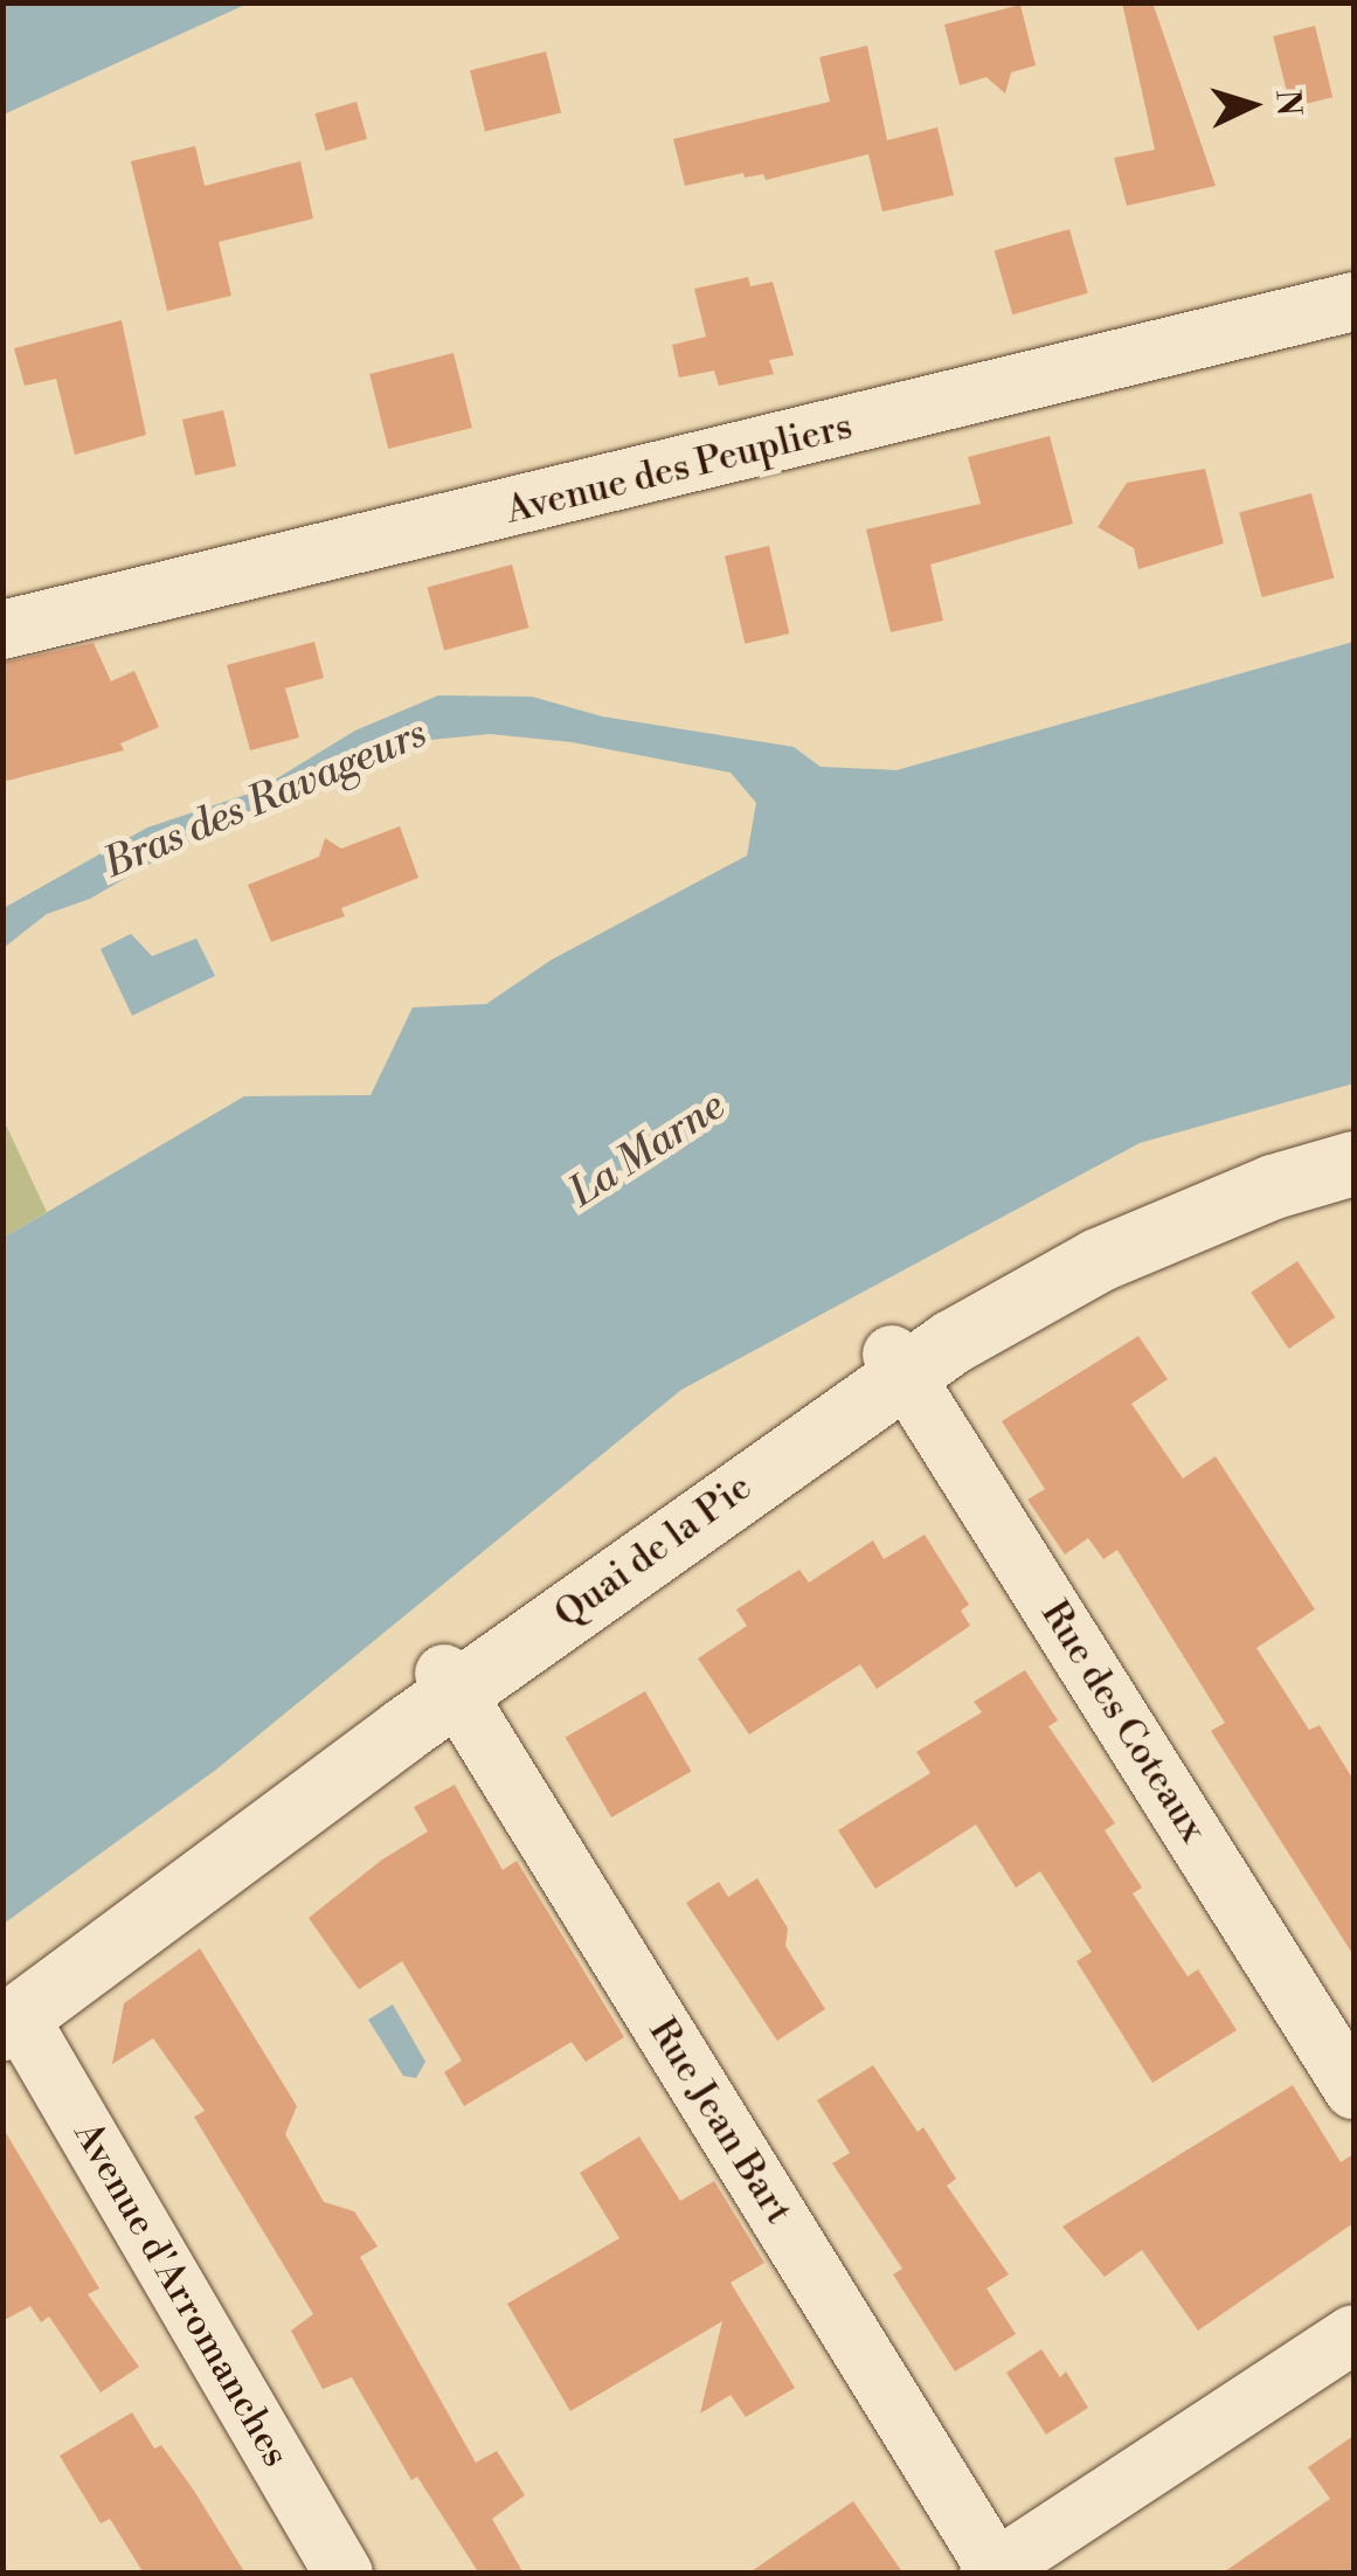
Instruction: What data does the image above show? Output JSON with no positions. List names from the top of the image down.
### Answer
{
  "streets": {
    "street": [
      "Avenue des Peupliers",
      "Quai de la Pie",
      "Rue des Coteaux",
      "Rue Jean Bart",
      "Avenue d'Arromanches"
    ]
  },
  "crossings": [
    ["Quai de la Pie", "Rue des Coteaux"],
    ["Quai de la Pie", "Rue Jean Bart"],
    ["Quai de la Pie", "Avenue d'Arromanches"]
  ],
  "water": ["Bras des Ravageurs", "La Marne"],
  "north": "right"
}
